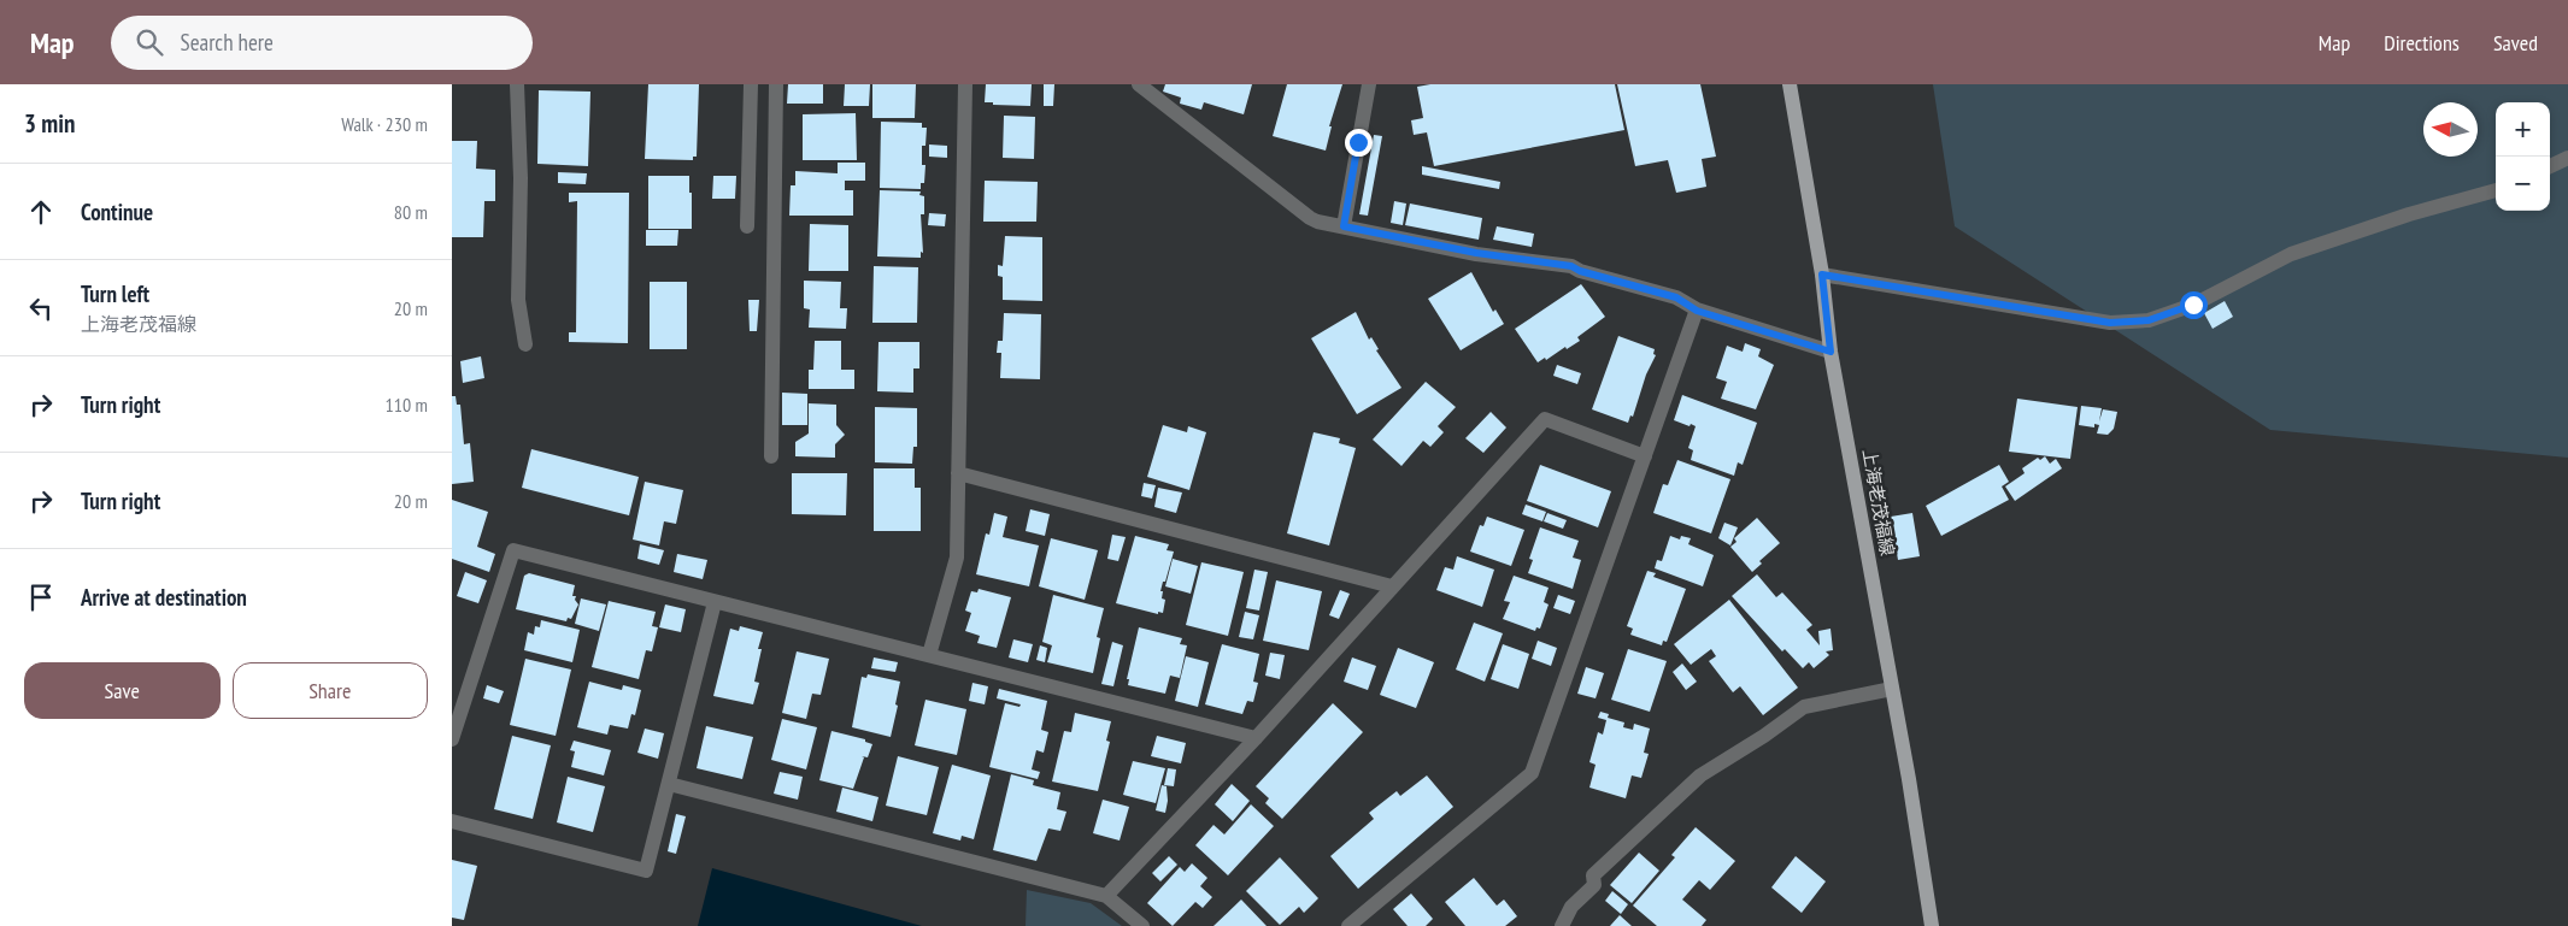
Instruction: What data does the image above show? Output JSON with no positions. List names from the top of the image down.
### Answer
{
  "streets": {
    "main road": ["上海老茂福線"]
  },
  "north": "left",
  "page": {
    "header": "Map",
    "search": "Search here",
    "nav": ["Map", "Directions", "Saved"],
    "heading": ["3 min", "Walk · 230 m"],
    "map_buttons": ["+", "−"],
    "list": [
      ["Continue", "80 m"],
      ["Turn left", "上海老茂福線", "20 m"],
      ["Turn right", "110 m"],
      ["Turn right", "20 m"],
      "Arrive at destination"
    ],
    "buttons": ["Save", "Share"]
  }
}
